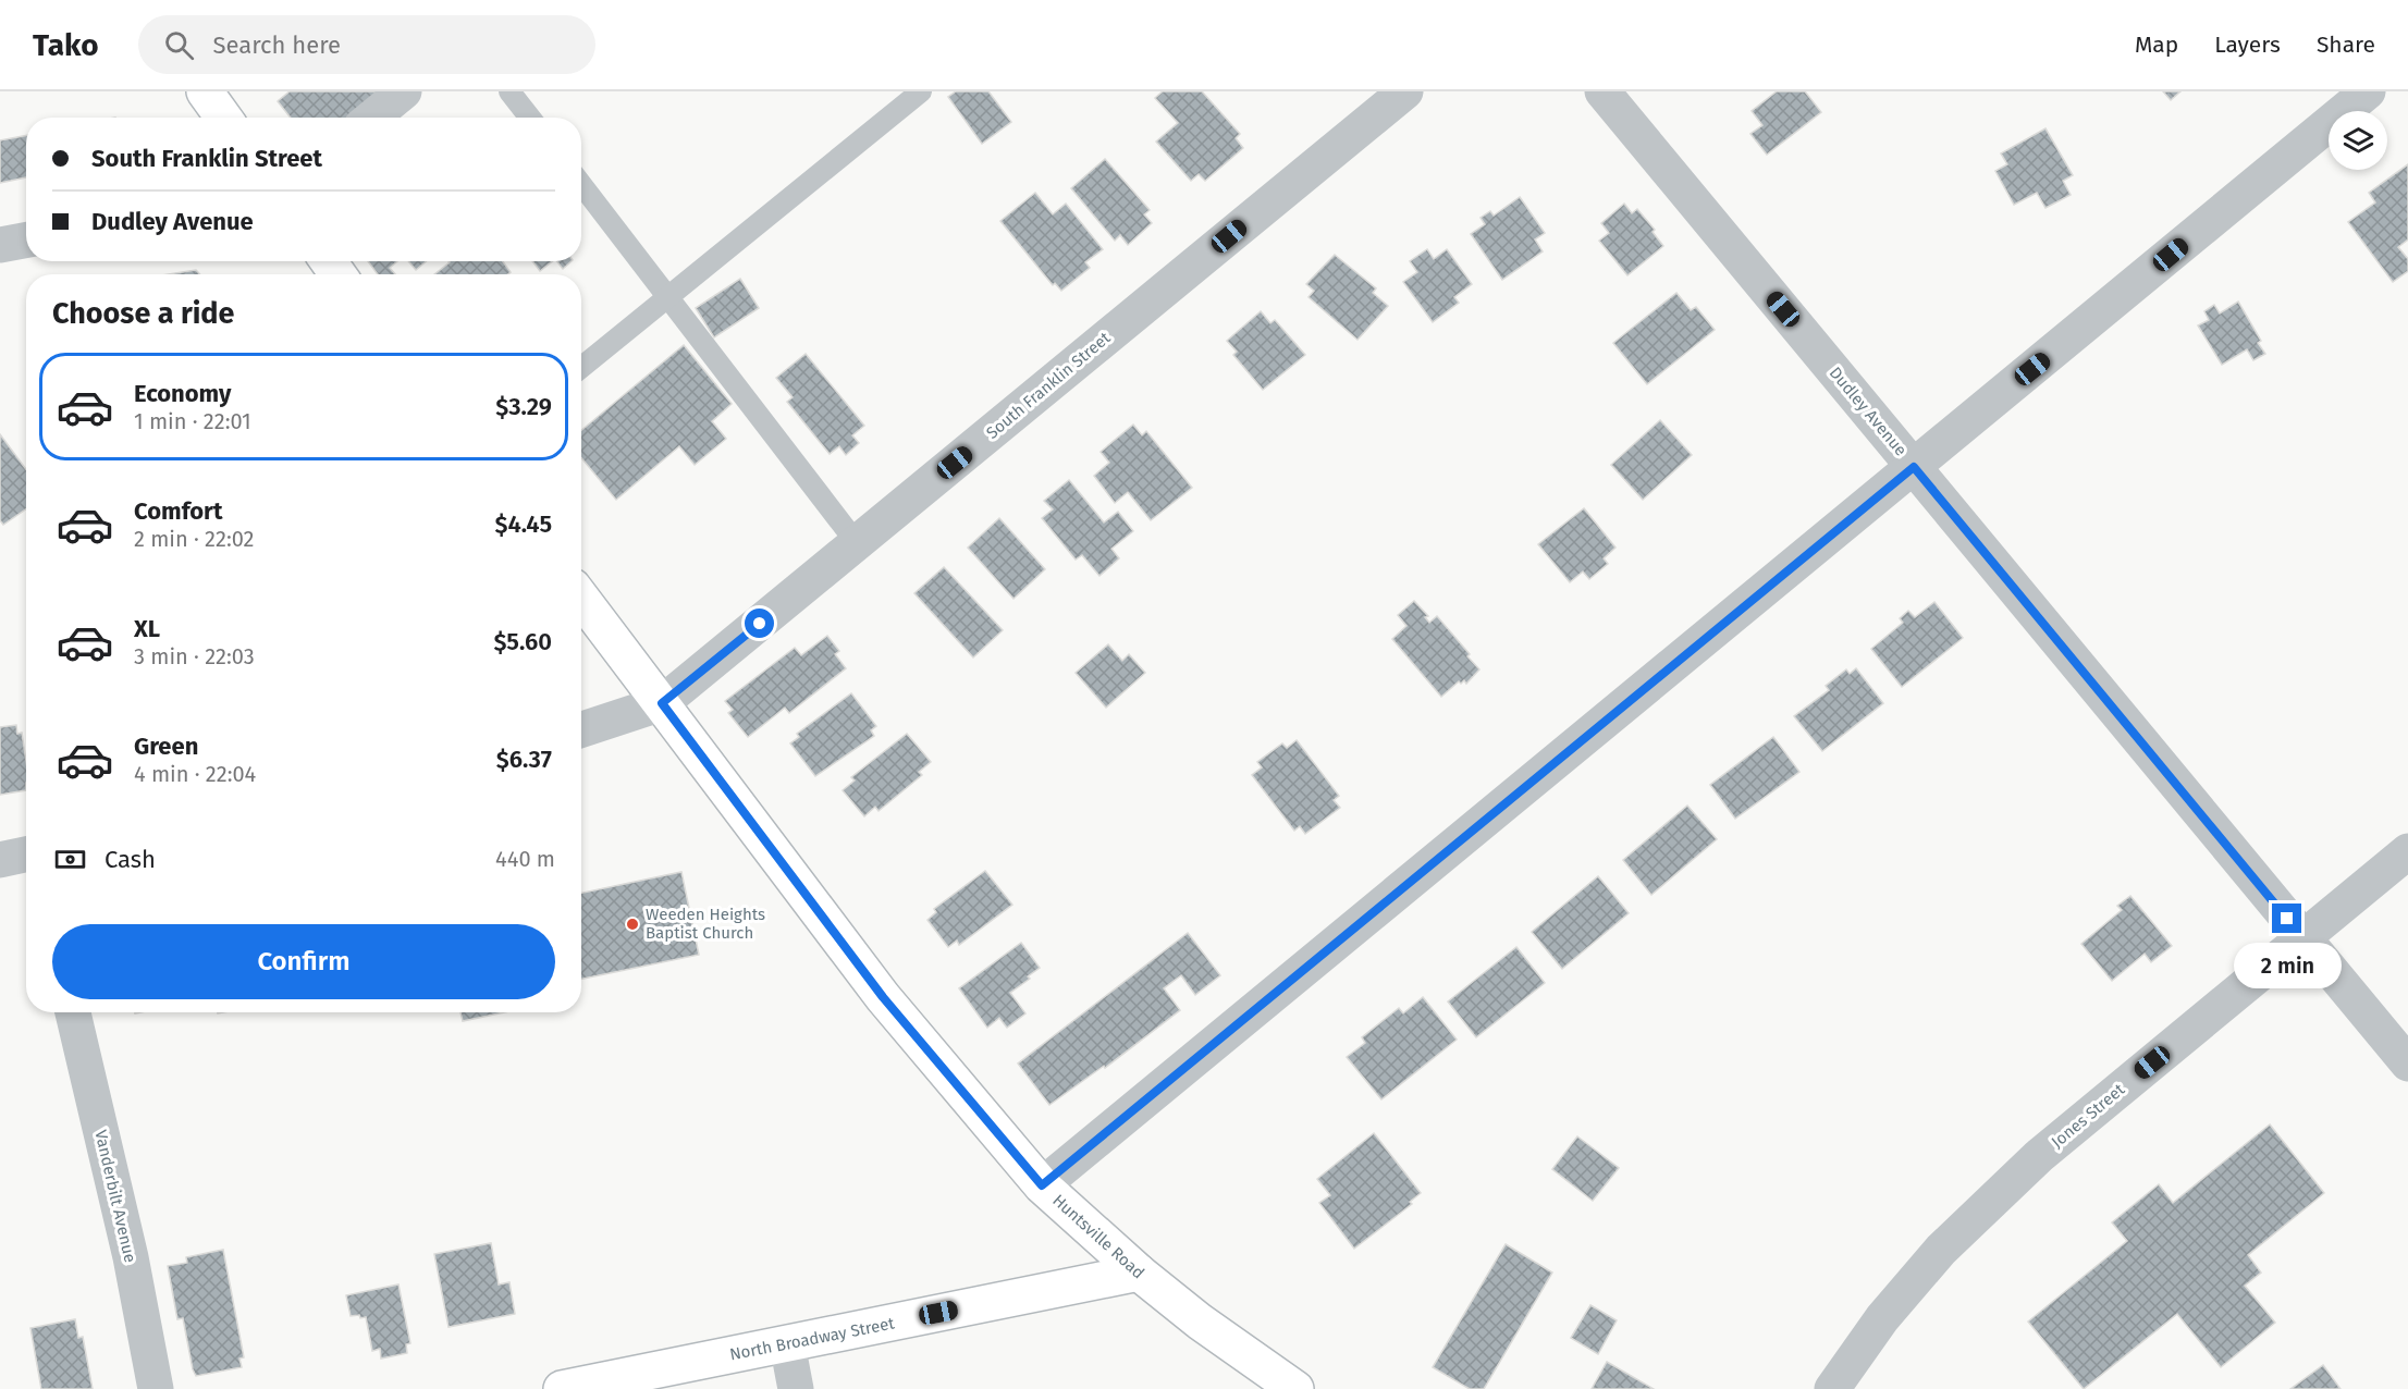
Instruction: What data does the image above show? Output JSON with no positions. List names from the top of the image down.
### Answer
{
  "streets": {
    "main road": ["Huntsville Road", "North Broadway Street"],
    "street": [
      "South Franklin Street",
      "Dudley Avenue",
      "Jones Street",
      "Vanderbilt Avenue"
    ]
  },
  "crossings": [
    ["South Franklin Street", "Huntsville Road"],
    ["Dudley Avenue", "Jones Street"],
    ["Huntsville Road", "North Broadway Street"]
  ],
  "places": ["Weeden Heights Baptist Church"],
  "page": {
    "header": "Tako",
    "search": "Search here",
    "nav": ["Map", "Layers", "Share"],
    "banner": ["South Franklin Street", "Dudley Avenue"],
    "heading": "Choose a ride",
    "list": [
      {
        "name": "Economy",
        "note": "1 min · 22:01",
        "value": "$3.29"
      },
      {
        "name": "Comfort",
        "note": "2 min · 22:02",
        "value": "$4.45"
      },
      {
        "name": "XL",
        "note": "3 min · 22:03",
        "value": "$5.60"
      },
      {
        "name": "Green",
        "note": "4 min · 22:04",
        "value": "$6.37"
      }
    ],
    "pay": ["Cash", "440 m"],
    "buttons": "Confirm",
    "bubble": "2 min"
  }
}
